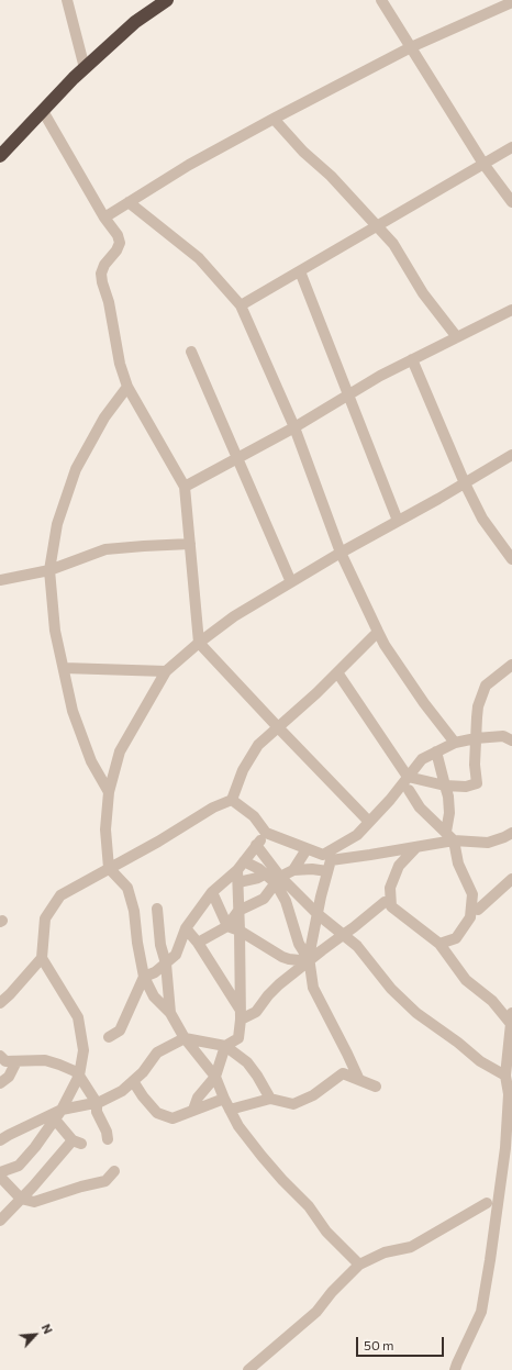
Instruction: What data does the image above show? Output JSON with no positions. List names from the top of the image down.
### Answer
{
  "scale_bar": "50 m",
  "north": "top right"
}
